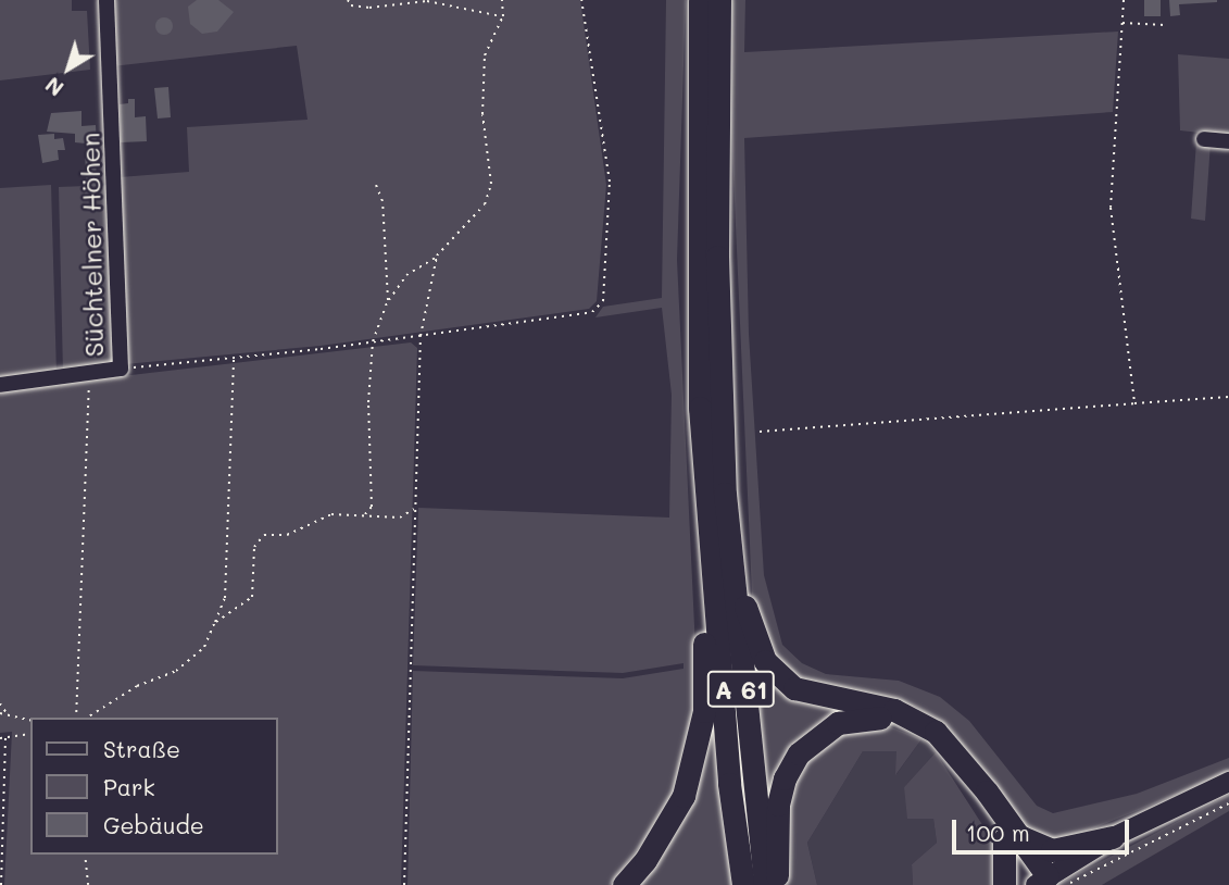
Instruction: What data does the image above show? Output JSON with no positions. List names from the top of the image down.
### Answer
{
  "streets": {
    "highway": ["A 61"],
    "street": ["Süchtelner Höhen"]
  },
  "legend": ["Straße", "Park", "Gebäude"],
  "scale_bar": "100 m",
  "north": "bottom left"
}
